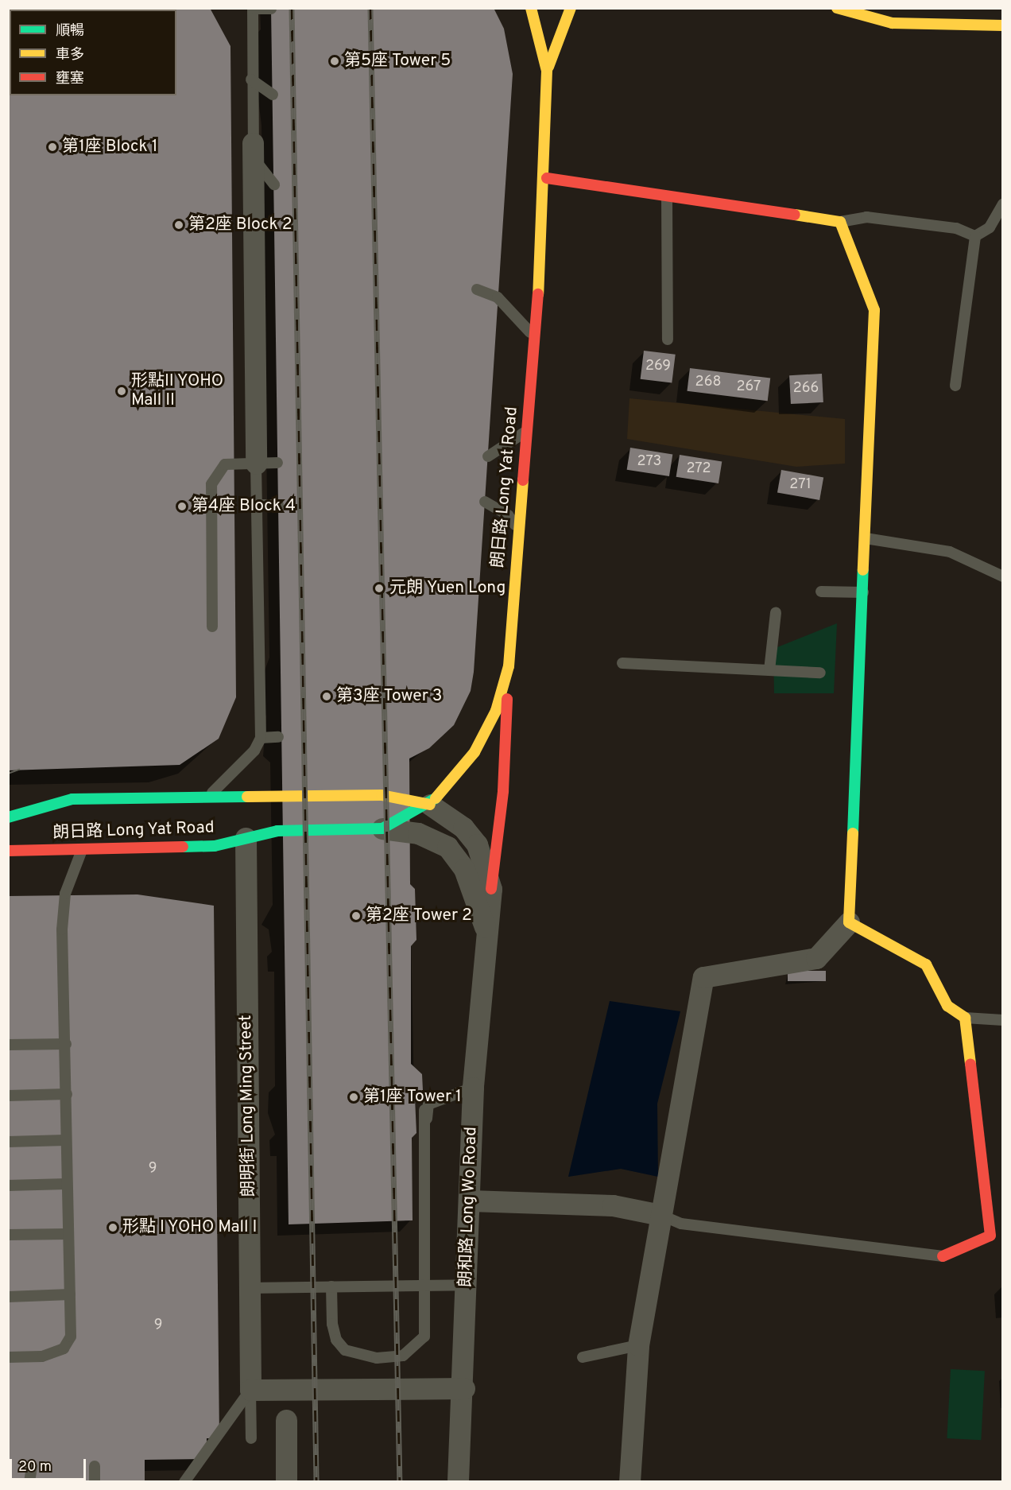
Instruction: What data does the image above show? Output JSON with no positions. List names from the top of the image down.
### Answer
{
  "streets": {
    "street": ["朗日路 Long Yat Road", "朗明街 Long Ming Street", "朗和路 Long Wo Road"]
  },
  "crossings": [
    ["朗日路 Long Yat Road", "朗明街 Long Ming Street"],
    ["朗日路 Long Yat Road", "朗和路 Long Wo Road"]
  ],
  "places": [
    "第5座 Tower 5",
    "第1座 Block 1",
    "第2座 Block 2",
    "形點II YOHO Mall II",
    "第4座 Block 4",
    "元朗 Yuen Long",
    "第3座 Tower 3",
    "第2座 Tower 2",
    "第1座 Tower 1",
    "形點 I YOHO Mall I"
  ],
  "house_numbers": [
    "269",
    "268",
    "267",
    "266",
    "273",
    "272",
    "271",
    "9",
    "9"
  ],
  "legend": ["順暢", "車多", "壅塞"],
  "scale_bar": "20 m"
}
